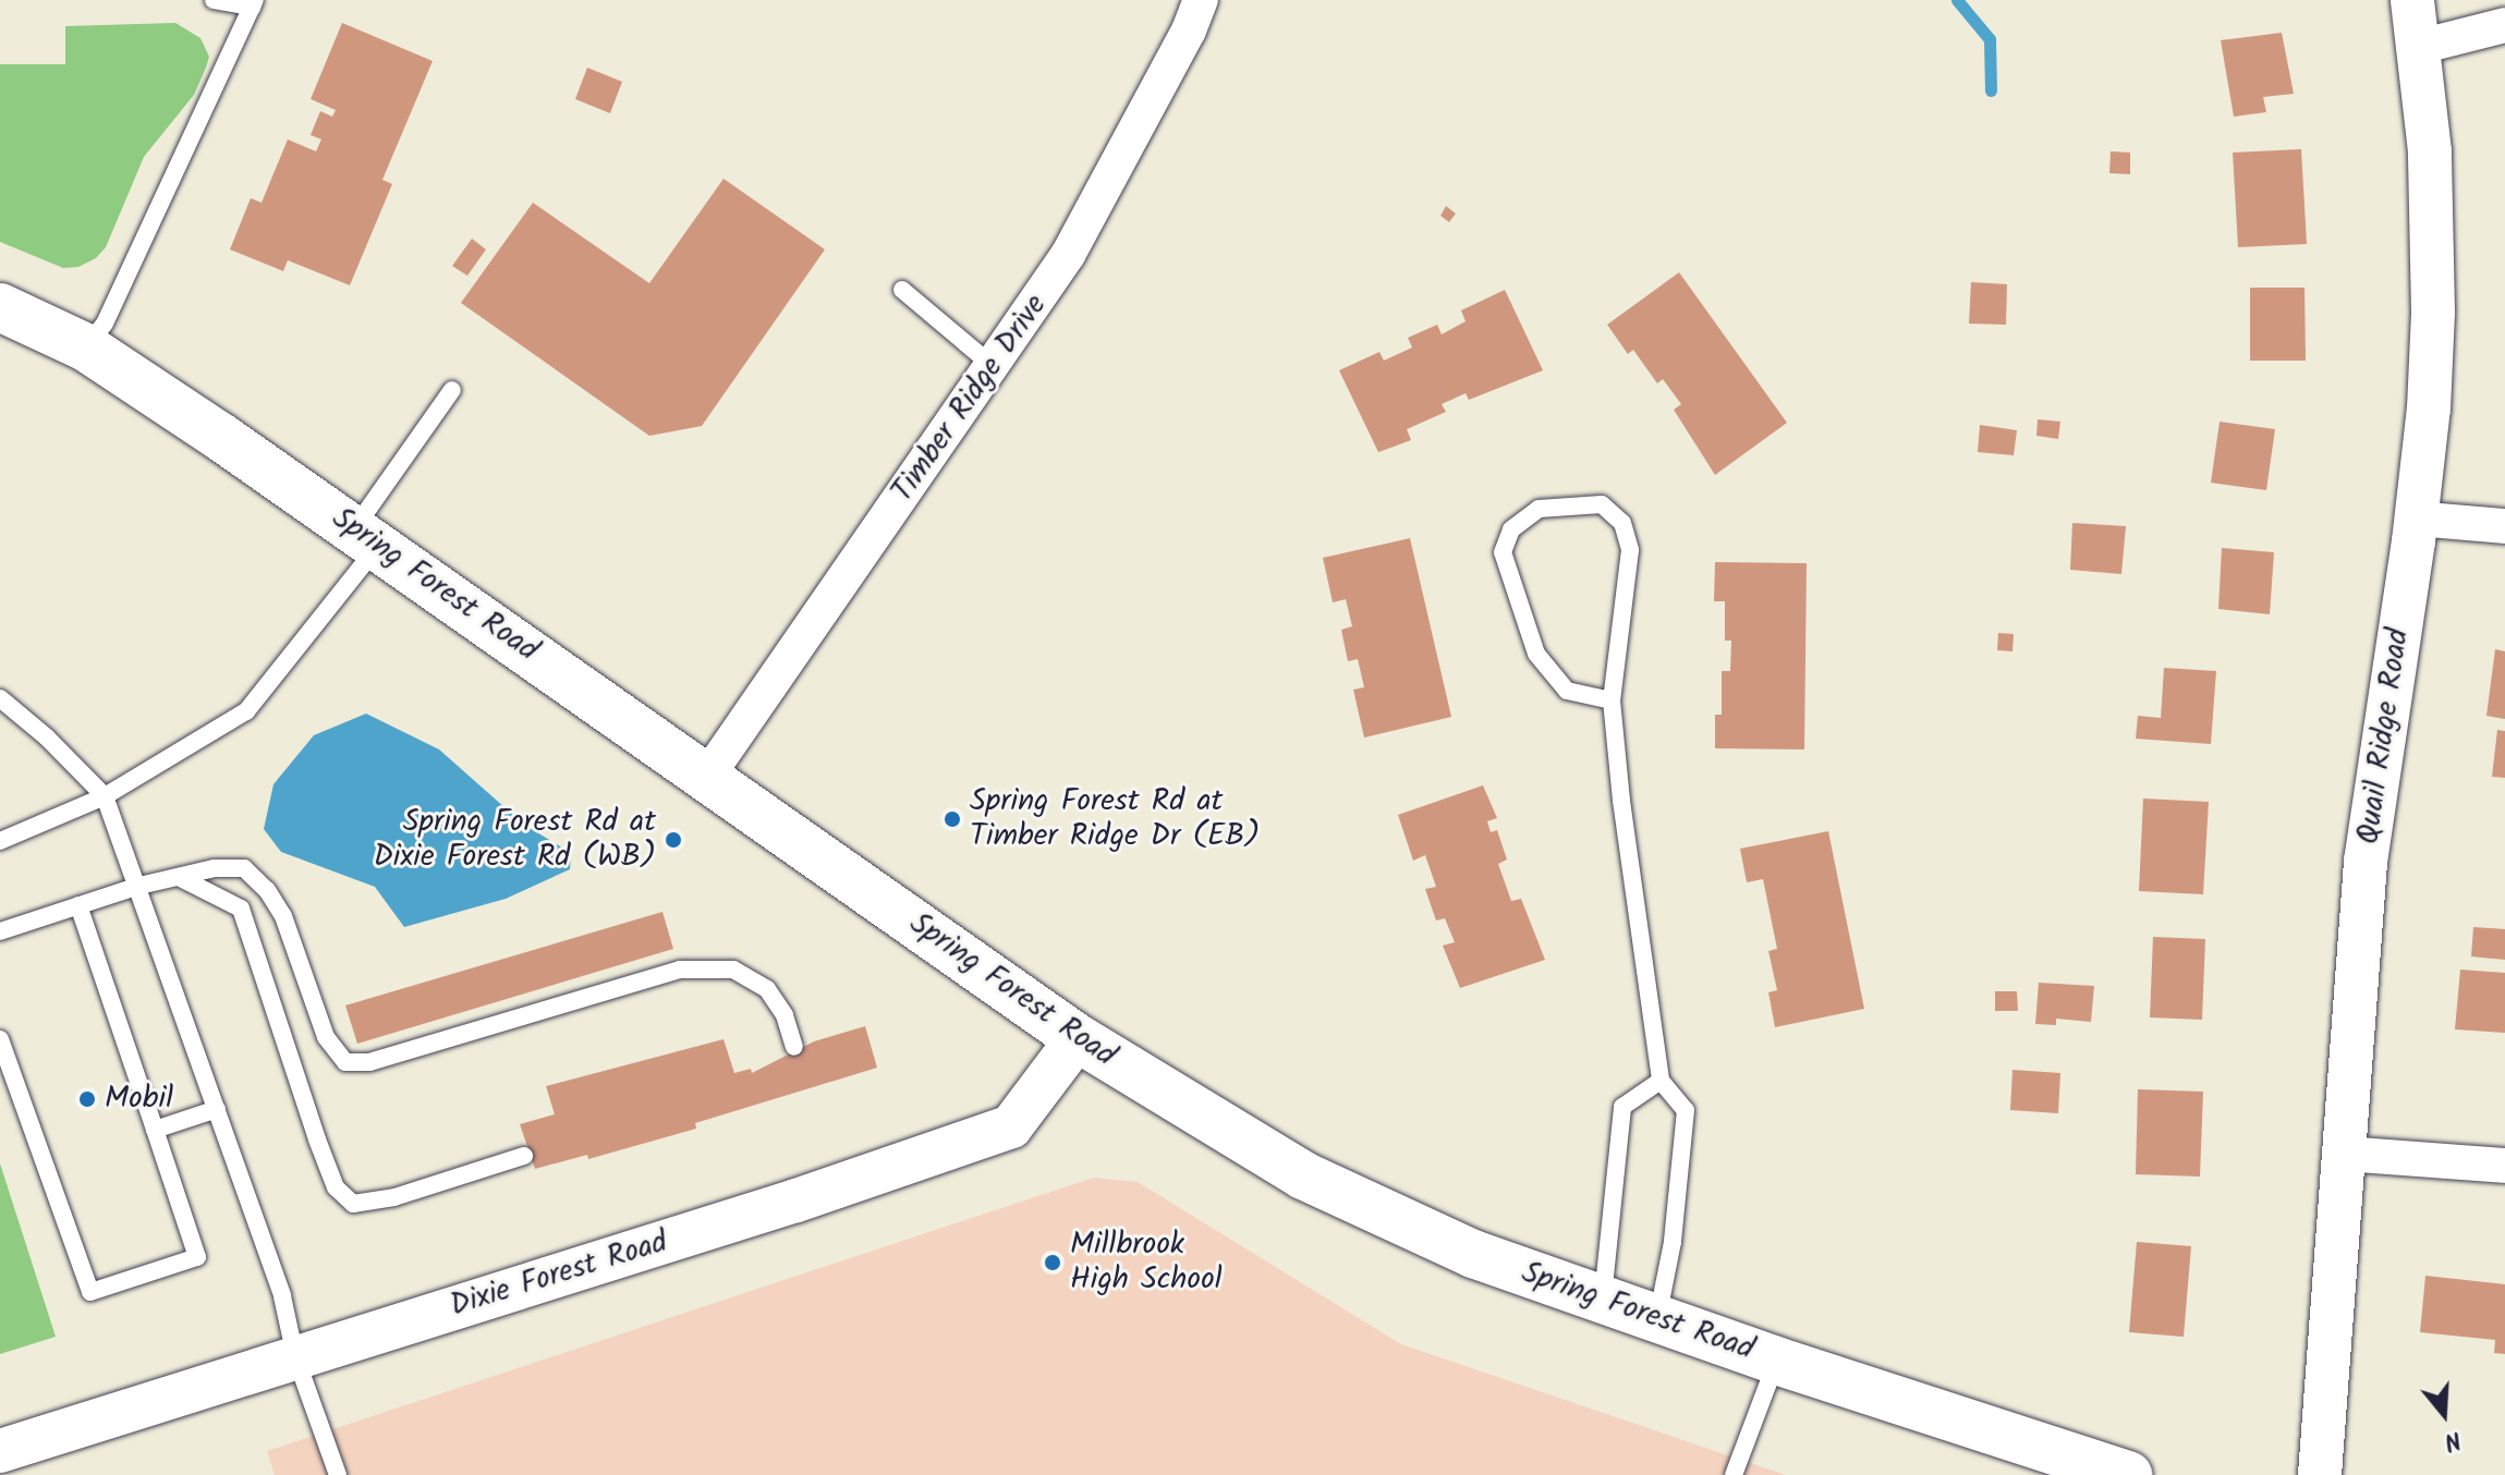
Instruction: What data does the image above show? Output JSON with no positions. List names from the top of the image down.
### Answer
{
  "streets": {
    "main road": ["Spring Forest Road"],
    "street": ["Timber Ridge Drive", "Quail Ridge Road", "Dixie Forest Road"]
  },
  "crossings": [
    ["Timber Ridge Drive", "Spring Forest Road"],
    ["Spring Forest Road", "Dixie Forest Road"]
  ],
  "places": [
    "Spring Forest Rd at Timber Ridge Dr (EB)",
    "Spring Forest Rd at Dixie Forest Rd (WB)",
    "Mobil",
    "Millbrook High School"
  ],
  "north": "bottom"
}
